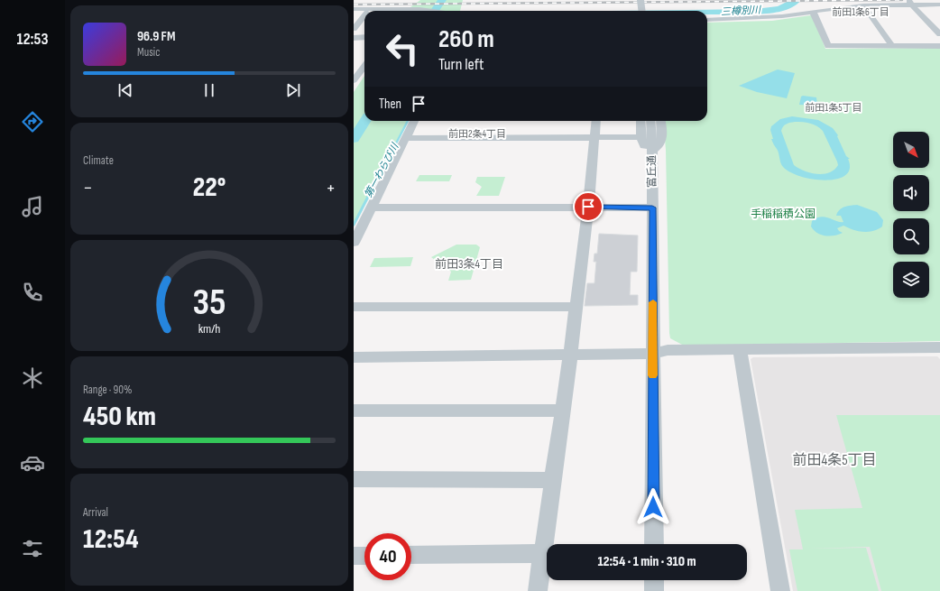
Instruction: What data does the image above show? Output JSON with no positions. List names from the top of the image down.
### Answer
{
  "streets": {
    "street": ["富丘通"]
  },
  "districts": [
    "前田1条6丁目",
    "前田1条5丁目",
    "前田2条4丁目",
    "前田3条4丁目",
    "前田4条5丁目"
  ],
  "water": ["三樽別川", "第一わらび川"],
  "parks": ["手稲稲積公園"],
  "north": "bottom right",
  "page": {
    "tabs": "12:53",
    "turn": ["260 m", "Turn left"],
    "song": ["96.9 FM", "Music"],
    "then": "Then",
    "tile": [
      "Climate",
      ["Range · 90%", "450 km"],
      ["Arrival", "12:54"]
    ],
    "heat": ["−", "22°", "+"],
    "limit": "40",
    "trip": "12:54 · 1 min · 310 m",
    "gauge": ["35", "km/h"]
  }
}
